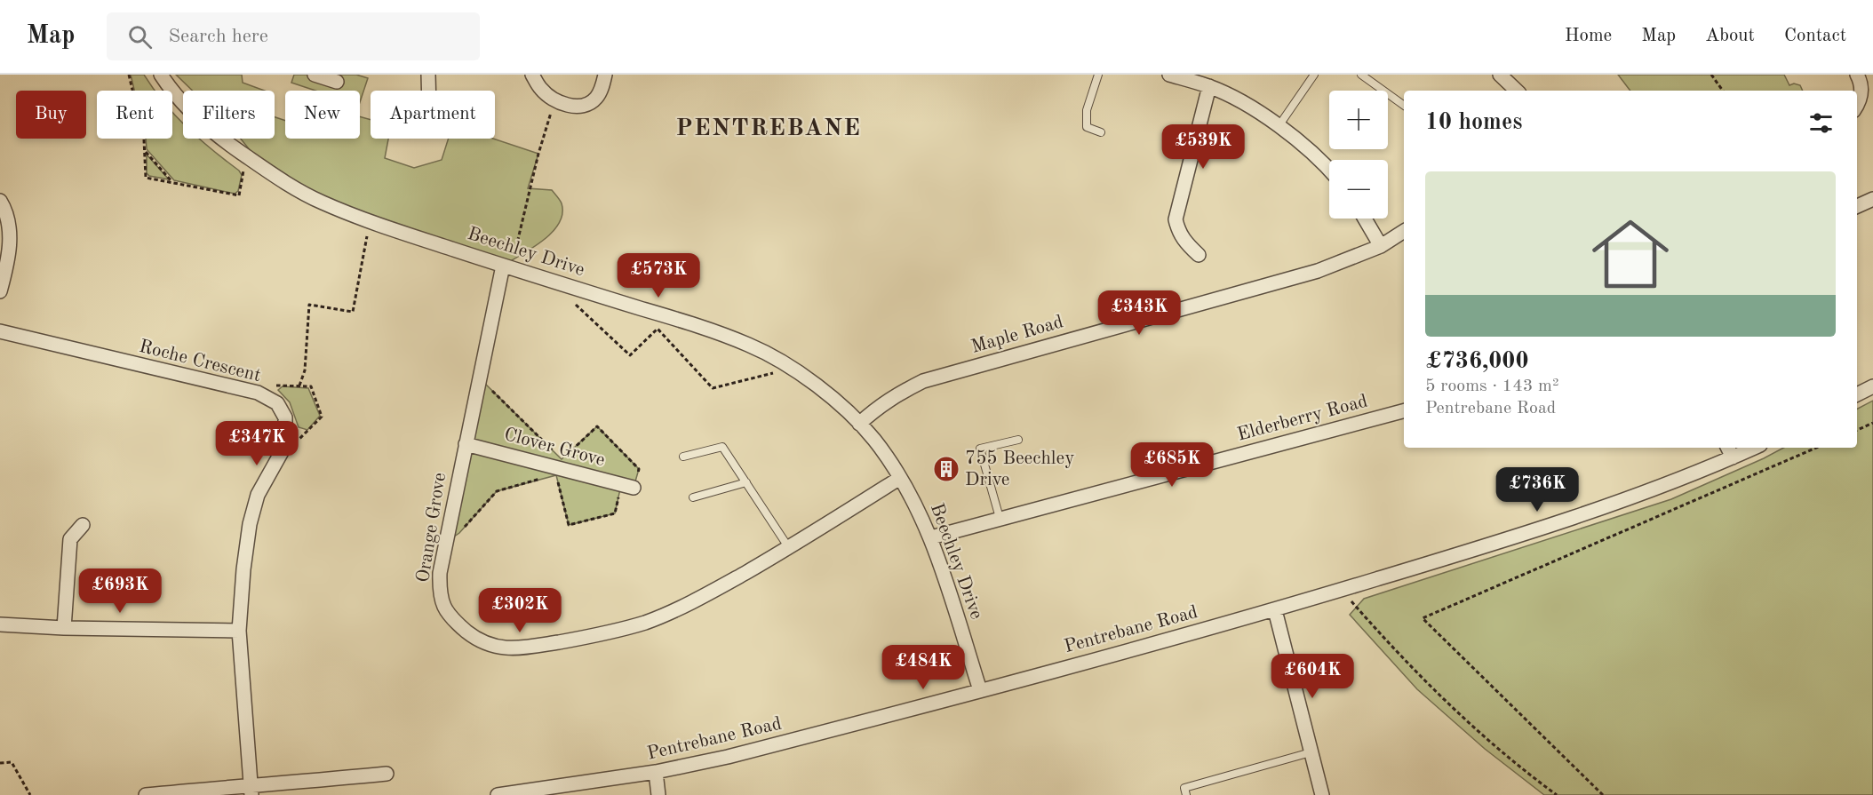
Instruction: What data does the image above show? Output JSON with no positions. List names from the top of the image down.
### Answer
{
  "streets": {
    "street": [
      "Beechley Drive",
      "Maple Road",
      "Roche Crescent",
      "Elderberry Road",
      "Clover Grove",
      "Orange Grove",
      "Pentrebane Road"
    ]
  },
  "crossings": [
    ["Beechley Drive", "Maple Road"],
    ["Beechley Drive", "Elderberry Road"],
    ["Beechley Drive", "Orange Grove"],
    ["Beechley Drive", "Pentrebane Road"],
    ["Clover Grove", "Orange Grove"]
  ],
  "districts": ["PENTREBANE"],
  "places": {
    "building": ["755 Beechley Drive"]
  },
  "page": {
    "header": "Map",
    "search": "Search here",
    "nav": [
      "Home",
      "Map",
      "About",
      "Contact"
    ],
    "map_buttons": ["+", "−"],
    "chip": [
      "Buy",
      "Rent",
      "Filters",
      "New",
      "Apartment"
    ],
    "heading": "10 homes",
    "price": [
      "£539K",
      "£573K",
      "£343K",
      "£347K",
      "£685K",
      "£736K",
      "£693K",
      "£302K",
      "£484K",
      "£604K"
    ],
    "list": [
      {
        "name": "£736,000",
        "note": "5 rooms · 143 m² · Pentrebane Road"
      }
    ]
  }
}
